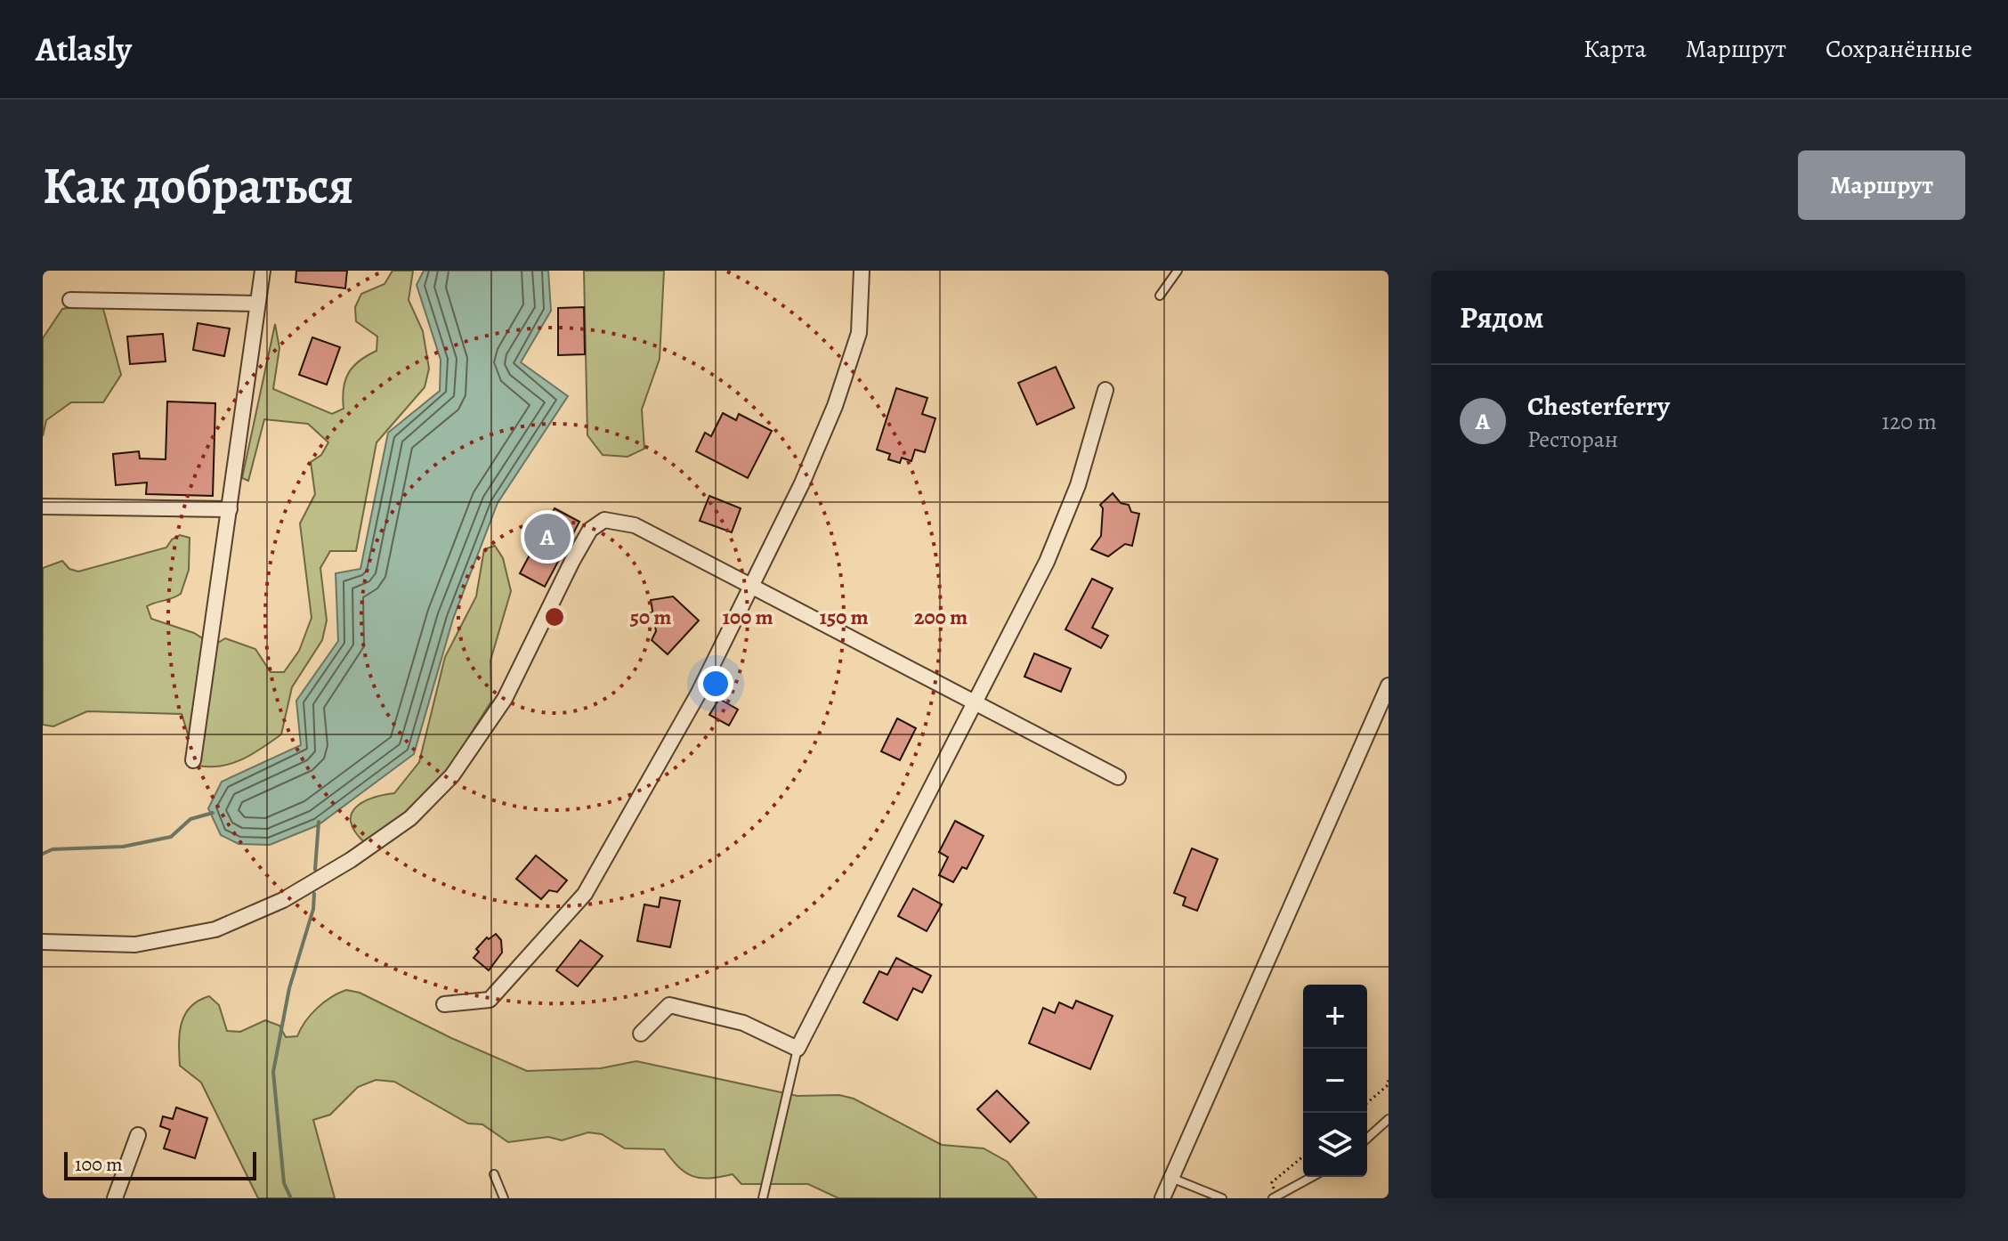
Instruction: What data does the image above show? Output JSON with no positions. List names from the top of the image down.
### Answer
{
  "scale_bar": "100 m",
  "page": {
    "header": "Atlasly",
    "nav": ["Карта", "Маршрут", "Сохранённые"],
    "buttons": "Маршрут",
    "title": "Как добраться",
    "heading": "Рядом",
    "list": [
      {
        "mark": "A",
        "name": "Chesterferry",
        "note": "Ресторан",
        "value": "120 m"
      }
    ],
    "pins": "A",
    "map_buttons": ["+", "−"],
    "scale": "100 m"
  },
  "rings": [
    "50 m",
    "100 m",
    "150 m",
    "200 m"
  ]
}
